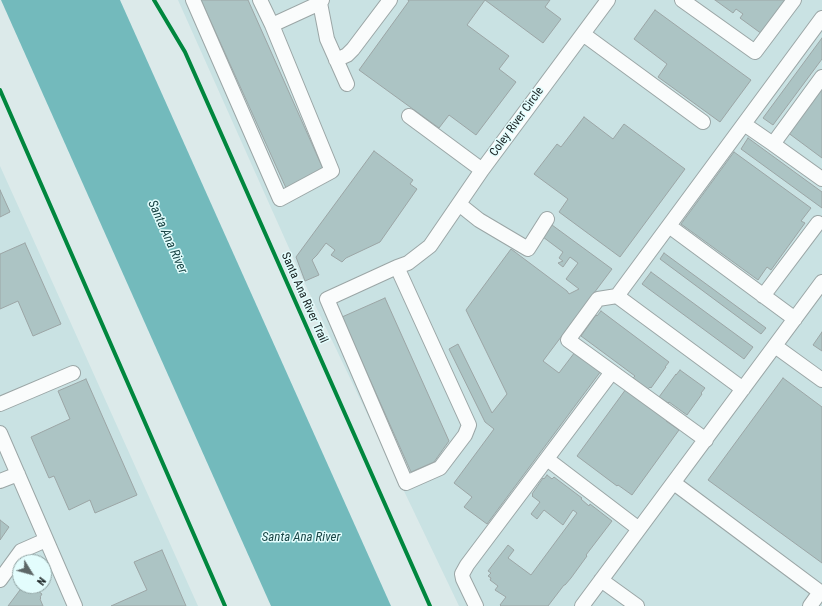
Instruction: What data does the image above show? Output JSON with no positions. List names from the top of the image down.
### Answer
{
  "streets": {
    "street": ["Coley River Circle"],
    "cycle path": ["Santa Ana River Trail"]
  },
  "water": ["Santa Ana River"],
  "north": "bottom right"
}
